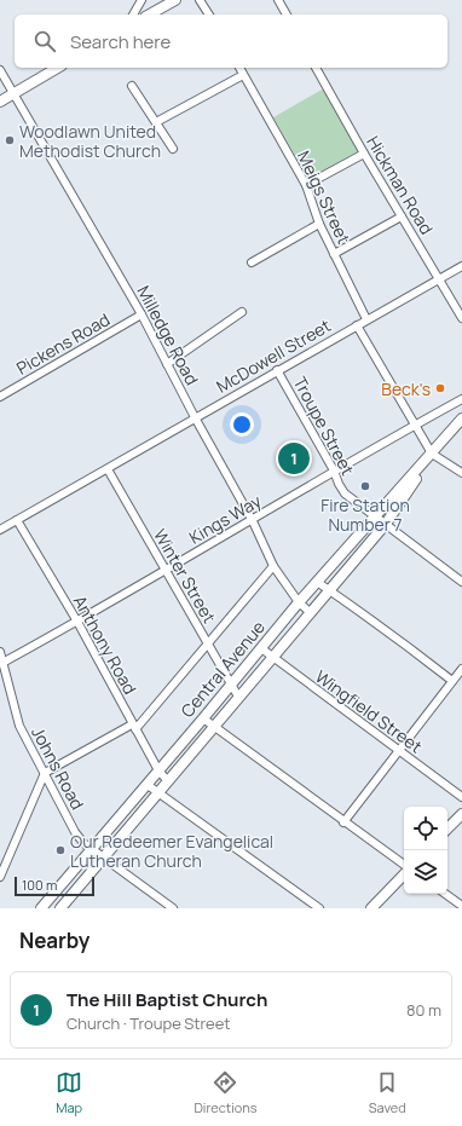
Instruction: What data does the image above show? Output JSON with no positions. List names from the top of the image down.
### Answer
{
  "streets": {
    "main road": ["Central Avenue"],
    "street": [
      "Hickman Road",
      "Meigs Street",
      "Milledge Road",
      "Pickens Road",
      "McDowell Street",
      "Troupe Street",
      "Kings Way",
      "Winter Street",
      "Anthony Road",
      "Wingfield Street",
      "Johns Road"
    ]
  },
  "crossings": [
    ["Hickman Road", "McDowell Street"],
    ["Meigs Street", "McDowell Street"],
    ["Milledge Road", "Pickens Road"],
    ["Milledge Road", "McDowell Street"],
    ["Milledge Road", "Kings Way"],
    ["Milledge Road", "Central Avenue"],
    ["McDowell Street", "Troupe Street"],
    ["McDowell Street", "Winter Street"],
    ["McDowell Street", "Anthony Road"],
    ["Troupe Street", "Kings Way"],
    ["Troupe Street", "Central Avenue"],
    ["Kings Way", "Winter Street"],
    ["Kings Way", "Anthony Road"],
    ["Kings Way", "Johns Road"],
    ["Winter Street", "Central Avenue"],
    ["Anthony Road", "Central Avenue"],
    ["Central Avenue", "Wingfield Street"],
    ["Central Avenue", "Johns Road"]
  ],
  "places": [
    "Woodlawn United Methodist Church",
    "Beck's",
    "Fire Station Number 7",
    "Our Redeemer Evangelical Lutheran Church"
  ],
  "scale_bar": "100 m",
  "page": {
    "search": "Search here",
    "pins": "1",
    "scale": "100 m",
    "heading": "Nearby",
    "list": [
      {
        "mark": "1",
        "name": "The Hill Baptist Church",
        "note": "Church · Troupe Street",
        "value": "80 m"
      }
    ],
    "nav": ["Map", "Directions", "Saved"]
  }
}
